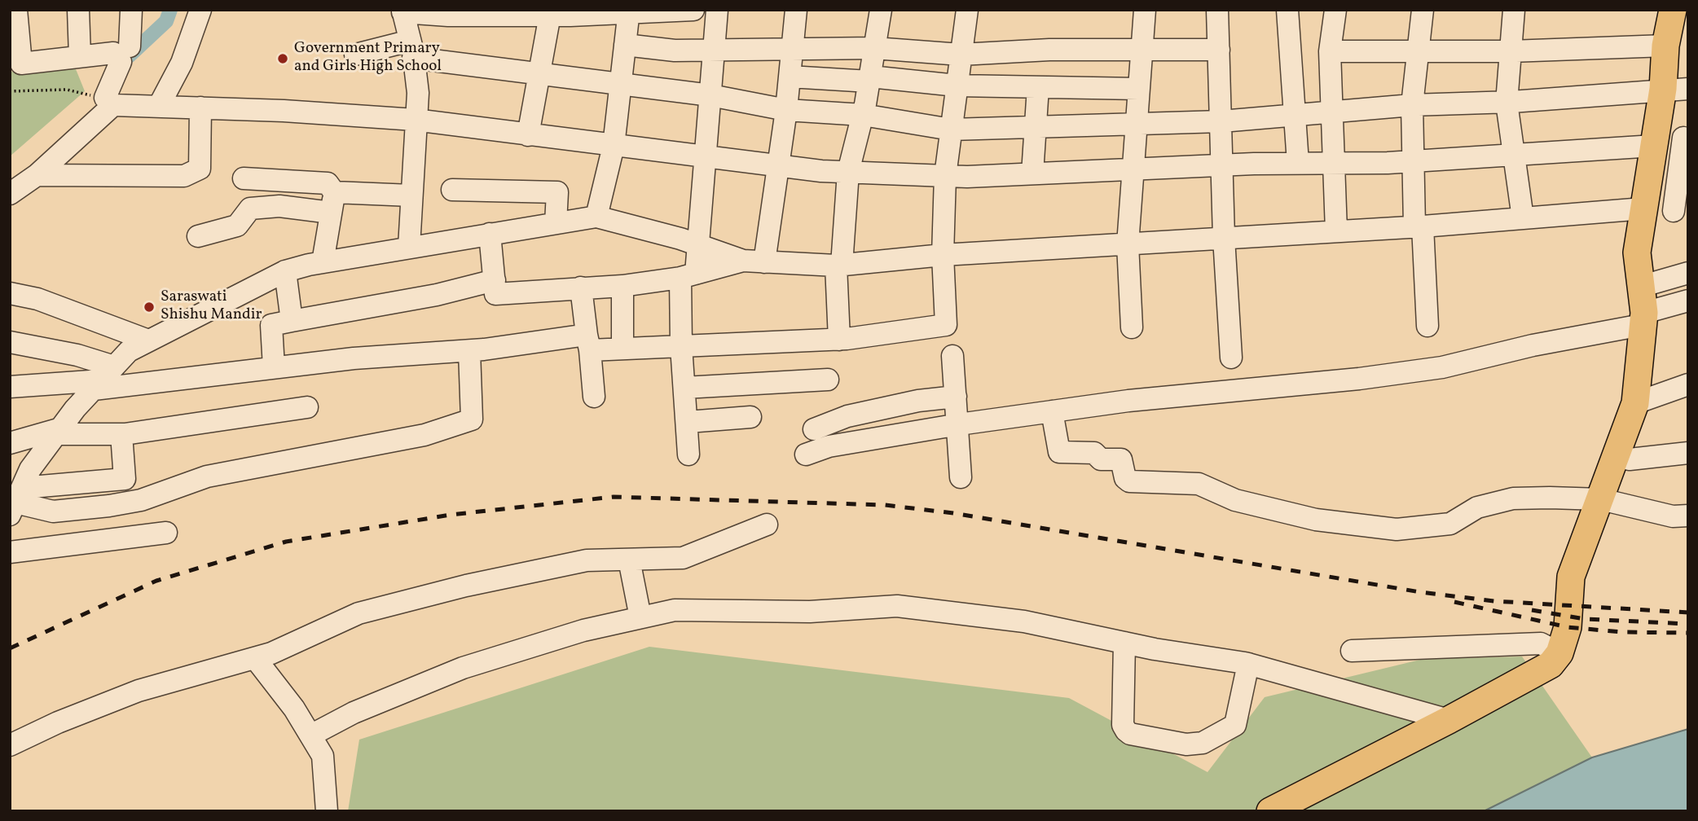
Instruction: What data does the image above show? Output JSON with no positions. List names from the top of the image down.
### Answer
{
  "places": ["Government Primary and Girls High School", "Saraswati Shishu Mandir"]
}
